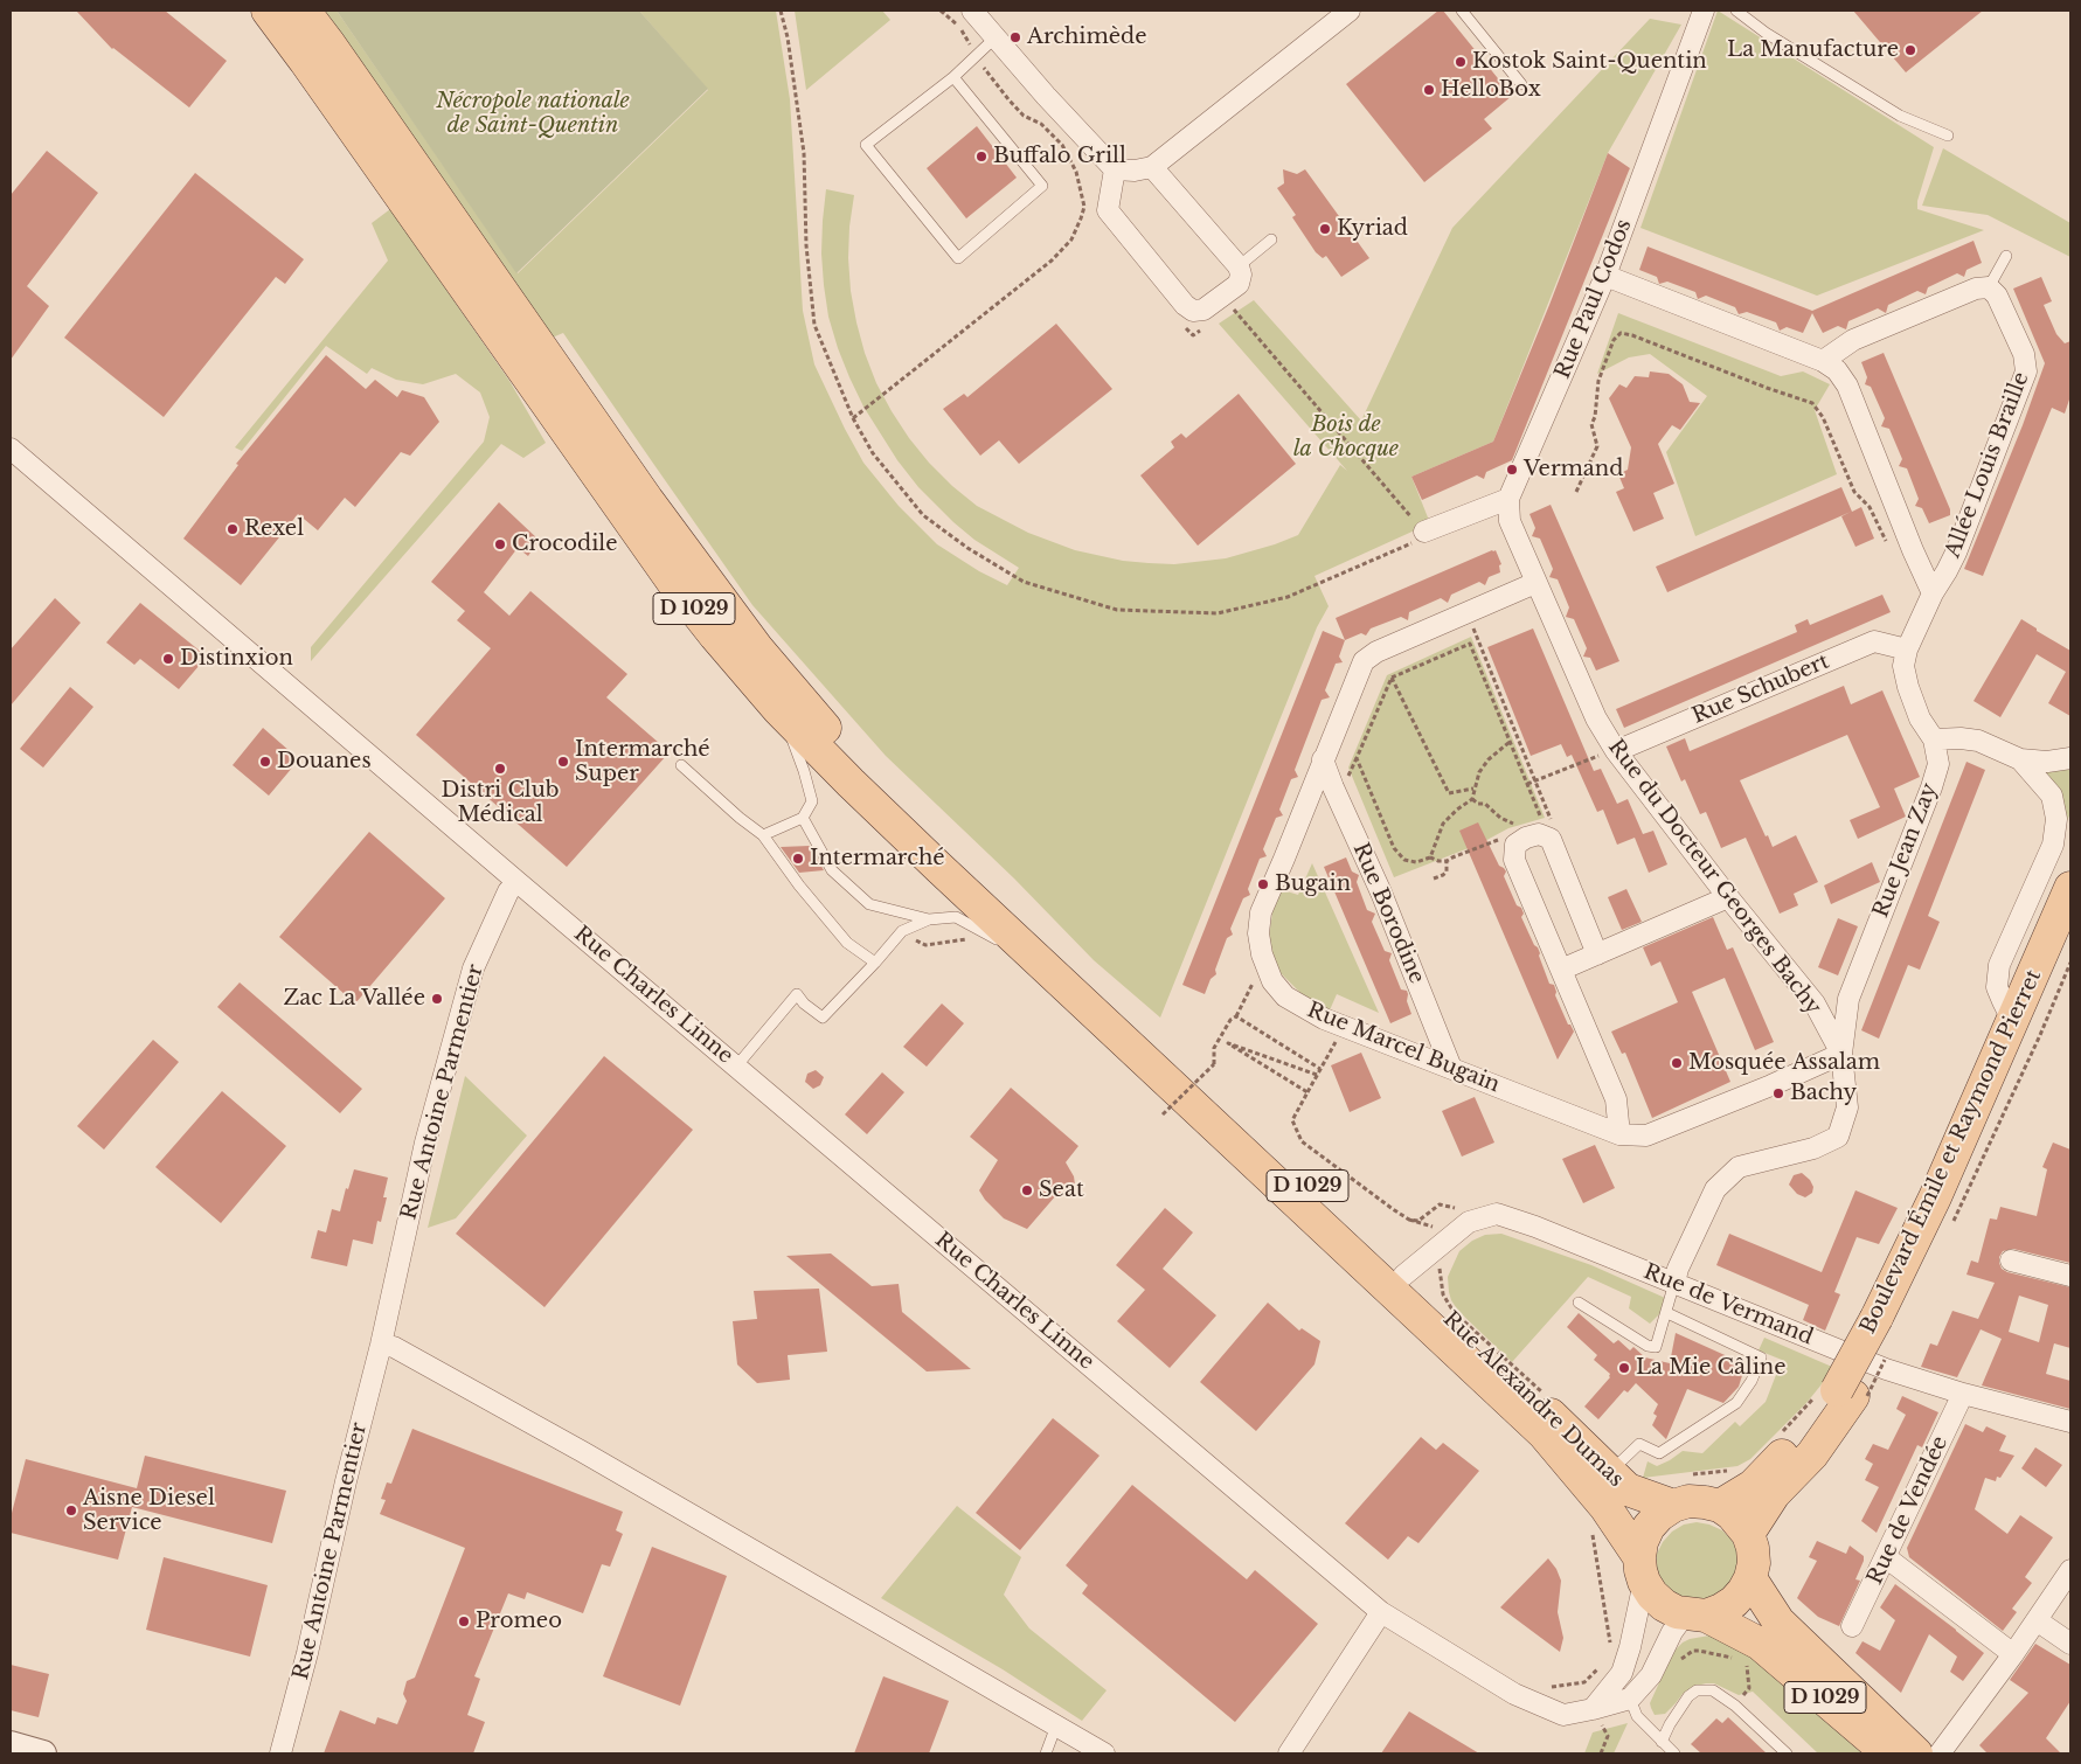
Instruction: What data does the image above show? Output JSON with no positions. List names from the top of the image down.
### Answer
{
  "streets": {
    "main road": ["D 1029", "Boulevard Émile et Raymond Pierret", "Rue Alexandre Dumas"],
    "street": [
      "Rue Paul Codos",
      "Allée Louis Braille",
      "Rue Schubert",
      "Rue Jean Zay",
      "Rue du Docteur Georges Bachy",
      "Rue Borodine",
      "Rue Charles Linne",
      "Rue Marcel Bugain",
      "Rue Antoine Parmentier",
      "Rue de Vermand",
      "Rue de Vendée"
    ]
  },
  "crossings": [
    ["Rue Paul Codos", "Rue du Docteur Georges Bachy"],
    ["Allée Louis Braille", "Rue Schubert"],
    ["Allée Louis Braille", "Rue Jean Zay"],
    ["D 1029", "Rue Alexandre Dumas"],
    ["Rue Schubert", "Rue Jean Zay"],
    ["Rue Schubert", "Rue du Docteur Georges Bachy"],
    ["Rue Jean Zay", "Rue du Docteur Georges Bachy"],
    ["Rue Jean Zay", "Rue Marcel Bugain"],
    ["Rue du Docteur Georges Bachy", "Rue Marcel Bugain"],
    ["Rue du Docteur Georges Bachy", "Rue de Vermand"],
    ["Rue Borodine", "Rue Marcel Bugain"],
    ["Rue Charles Linne", "Rue Antoine Parmentier"],
    ["Boulevard Émile et Raymond Pierret", "Rue Alexandre Dumas"],
    ["Rue de Vermand", "Rue de Vendée"]
  ],
  "parks": ["Nécropole nationale de Saint-Quentin", "Bois de la Chocque"],
  "places": [
    "Archimède",
    "La Manufacture",
    "Kostok Saint-Quentin",
    "HelloBox",
    "Buffalo Grill",
    "Kyriad",
    "Vermand",
    "Rexel",
    "Crocodile",
    "Distinxion",
    "Douanes",
    "Intermarché Super",
    "Distri Club Médical",
    "Intermarché",
    "Bugain",
    "Zac La Vallée",
    "Mosquée Assalam",
    "Bachy",
    "Seat",
    "La Mie Câline",
    "Aisne Diesel Service",
    "Promeo"
  ]
}
